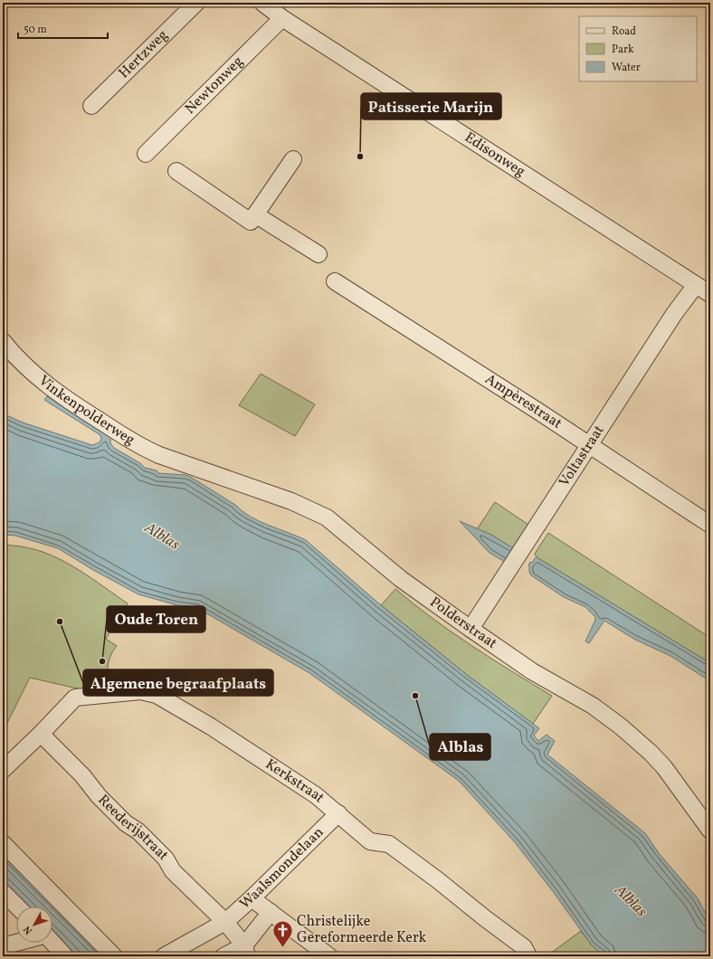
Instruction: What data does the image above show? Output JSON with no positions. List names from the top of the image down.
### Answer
{
  "streets": {
    "street": [
      "Hertzweg",
      "Newtonweg",
      "Edisonweg",
      "Ampèrestraat",
      "Vinkenpolderweg",
      "Voltastraat",
      "Polderstraat",
      "Kerkstraat",
      "Reederijstraat",
      "Waalsmondelaan"
    ]
  },
  "crossings": [
    ["Newtonweg", "Edisonweg"],
    ["Edisonweg", "Voltastraat"],
    ["Ampèrestraat", "Voltastraat"],
    ["Vinkenpolderweg", "Polderstraat"],
    ["Voltastraat", "Polderstraat"],
    ["Kerkstraat", "Reederijstraat"],
    ["Kerkstraat", "Waalsmondelaan"],
    ["Reederijstraat", "Waalsmondelaan"]
  ],
  "water": ["Alblas"],
  "places": {
    "other": [
      "Patisserie Marijn",
      "Algemene begraafplaats",
      "Oude Toren",
      "Alblas"
    ],
    "church": ["Christelijke Gereformeerde Kerk"]
  },
  "legend": ["Road", "Park", "Water"],
  "scale_bar": "50 m",
  "north": "bottom left"
}
